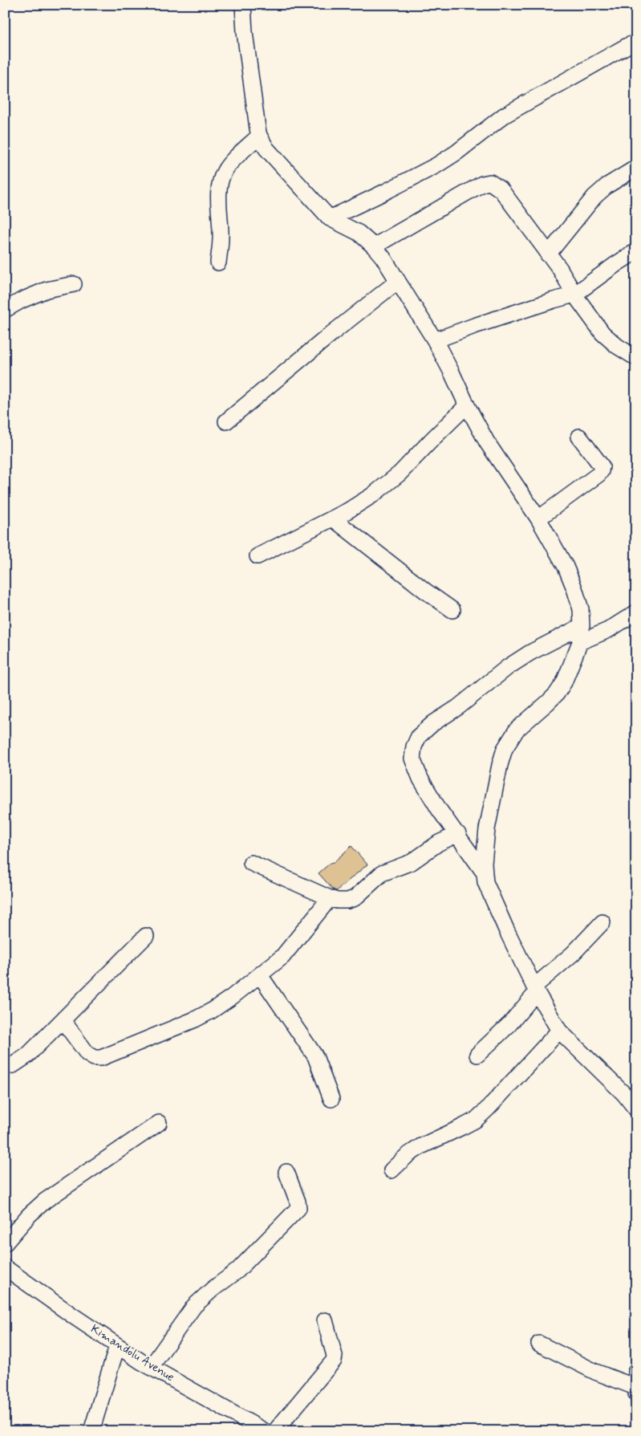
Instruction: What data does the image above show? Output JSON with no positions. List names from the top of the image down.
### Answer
{
  "streets": {
    "street": ["Kimandolu Avenue"]
  }
}
